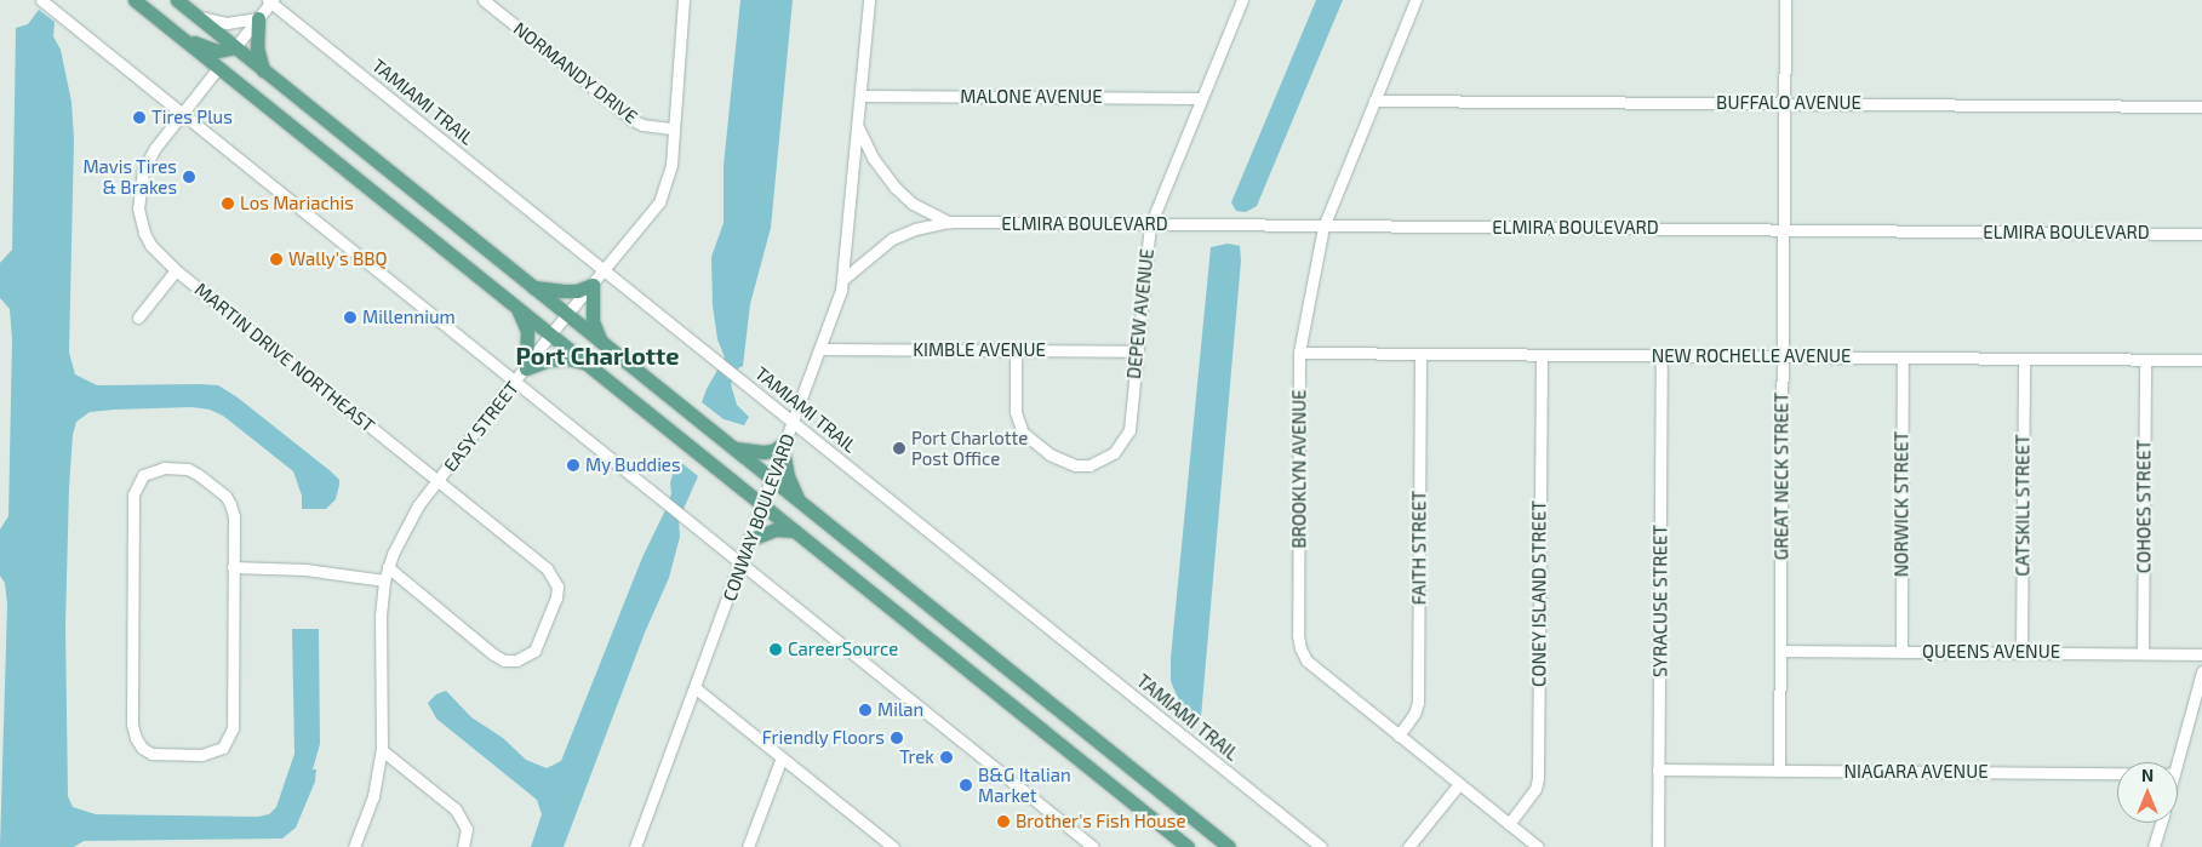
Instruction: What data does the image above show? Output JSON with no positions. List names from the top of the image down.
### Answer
{
  "streets": {
    "street": [
      "NORMANDY DRIVE",
      "MALONE AVENUE",
      "TAMIAMI TRAIL",
      "BUFFALO AVENUE",
      "ELMIRA BOULEVARD",
      "DEPEW AVENUE",
      "KIMBLE AVENUE",
      "NEW ROCHELLE AVENUE",
      "MARTIN DRIVE NORTHEAST",
      "EASY STREET",
      "BROOKLYN AVENUE",
      "GREAT NECK STREET",
      "NORWICK STREET",
      "CATSKILL STREET",
      "COHOES STREET",
      "CONWAY BOULEVARD",
      "FAITH STREET",
      "CONEY ISLAND STREET",
      "SYRACUSE STREET",
      "QUEENS AVENUE",
      "NIAGARA AVENUE"
    ]
  },
  "crossings": [
    ["NORMANDY DRIVE", "EASY STREET"],
    ["MALONE AVENUE", "DEPEW AVENUE"],
    ["MALONE AVENUE", "CONWAY BOULEVARD"],
    ["TAMIAMI TRAIL", "EASY STREET"],
    ["TAMIAMI TRAIL", "CONWAY BOULEVARD"],
    ["BUFFALO AVENUE", "BROOKLYN AVENUE"],
    ["BUFFALO AVENUE", "GREAT NECK STREET"],
    ["ELMIRA BOULEVARD", "DEPEW AVENUE"],
    ["ELMIRA BOULEVARD", "BROOKLYN AVENUE"],
    ["ELMIRA BOULEVARD", "GREAT NECK STREET"],
    ["ELMIRA BOULEVARD", "CONWAY BOULEVARD"],
    ["DEPEW AVENUE", "KIMBLE AVENUE"],
    ["KIMBLE AVENUE", "CONWAY BOULEVARD"],
    ["NEW ROCHELLE AVENUE", "BROOKLYN AVENUE"],
    ["NEW ROCHELLE AVENUE", "GREAT NECK STREET"],
    ["NEW ROCHELLE AVENUE", "NORWICK STREET"],
    ["NEW ROCHELLE AVENUE", "CATSKILL STREET"],
    ["NEW ROCHELLE AVENUE", "COHOES STREET"],
    ["NEW ROCHELLE AVENUE", "FAITH STREET"],
    ["NEW ROCHELLE AVENUE", "CONEY ISLAND STREET"],
    ["NEW ROCHELLE AVENUE", "SYRACUSE STREET"],
    ["MARTIN DRIVE NORTHEAST", "EASY STREET"],
    ["BROOKLYN AVENUE", "FAITH STREET"],
    ["BROOKLYN AVENUE", "CONEY ISLAND STREET"],
    ["GREAT NECK STREET", "QUEENS AVENUE"],
    ["GREAT NECK STREET", "NIAGARA AVENUE"],
    ["NORWICK STREET", "QUEENS AVENUE"],
    ["CATSKILL STREET", "QUEENS AVENUE"],
    ["COHOES STREET", "QUEENS AVENUE"],
    ["SYRACUSE STREET", "NIAGARA AVENUE"]
  ],
  "districts": ["Port Charlotte"],
  "places": [
    "Tires Plus",
    "Mavis Tires & Brakes",
    "Los Mariachis",
    "Wally's BBQ",
    "Millennium",
    "Port Charlotte Post Office",
    "My Buddies",
    "CareerSource",
    "Milan",
    "Friendly Floors",
    "Trek",
    "B&G Italian Market",
    "Brother's Fish House"
  ],
  "north": "top"
}
